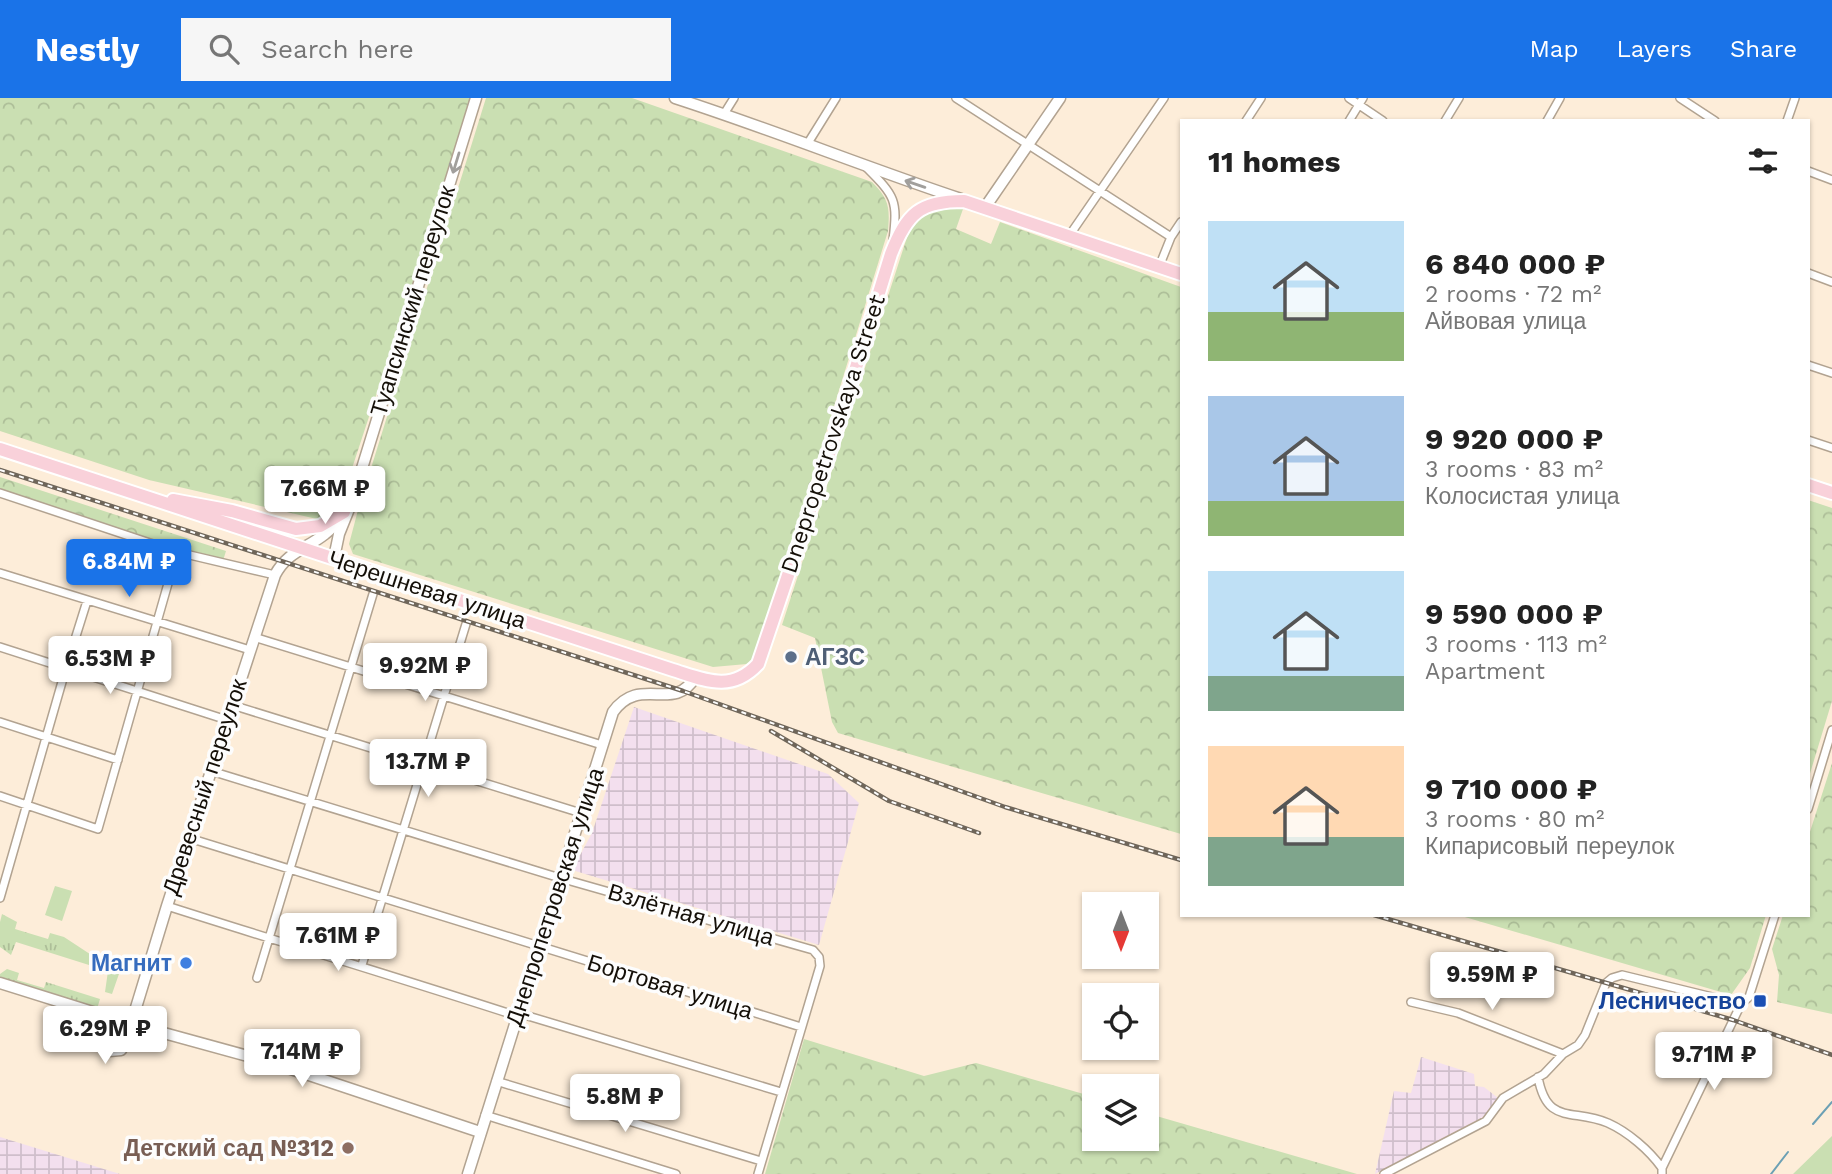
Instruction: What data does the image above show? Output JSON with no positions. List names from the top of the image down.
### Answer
{
  "streets": {
    "main road": ["Dnepropetrovskaya Street", "Черешневая улица"],
    "street": [
      "Туапсинский переулок",
      "Древесный переулок",
      "Днепропетровская улица",
      "Взлётная улица",
      "Бортовая улица"
    ]
  },
  "crossings": [
    ["Туапсинский переулок", "Черешневая улица"],
    ["Туапсинский переулок", "Древесный переулок"],
    ["Dnepropetrovskaya Street", "Черешневая улица"],
    ["Dnepropetrovskaya Street", "Днепропетровская улица"],
    ["Черешневая улица", "Древесный переулок"],
    ["Черешневая улица", "Днепропетровская улица"],
    ["Древесный переулок", "Взлётная улица"],
    ["Древесный переулок", "Бортовая улица"],
    ["Днепропетровская улица", "Взлётная улица"],
    ["Днепропетровская улица", "Бортовая улица"],
    ["Взлётная улица", "Бортовая улица"]
  ],
  "one_way": ["Туапсинский переулок"],
  "places": {
    "other": ["АГЗС", "Магнит", "Детский сад №312"],
    "transit": ["Лесничество"]
  },
  "north": "bottom",
  "page": {
    "header": "Nestly",
    "search": "Search here",
    "nav": ["Map", "Layers", "Share"],
    "heading": "11 homes",
    "list": [
      {
        "name": "6 840 000 ₽",
        "note": "2 rooms · 72 m² · Айвовая улица"
      },
      {
        "name": "9 920 000 ₽",
        "note": "3 rooms · 83 m² · Колосистая улица"
      },
      {
        "name": "9 590 000 ₽",
        "note": "3 rooms · 113 m² · Apartment"
      },
      {
        "name": "9 710 000 ₽",
        "note": "3 rooms · 80 m² · Кипарисовый переулок"
      }
    ],
    "price": [
      "7.66M ₽",
      "6.84M ₽",
      "6.53M ₽",
      "9.92M ₽",
      "13.7M ₽",
      "7.61M ₽",
      "9.59M ₽",
      "6.29M ₽",
      "7.14M ₽",
      "9.71M ₽",
      "5.8M ₽"
    ]
  }
}
